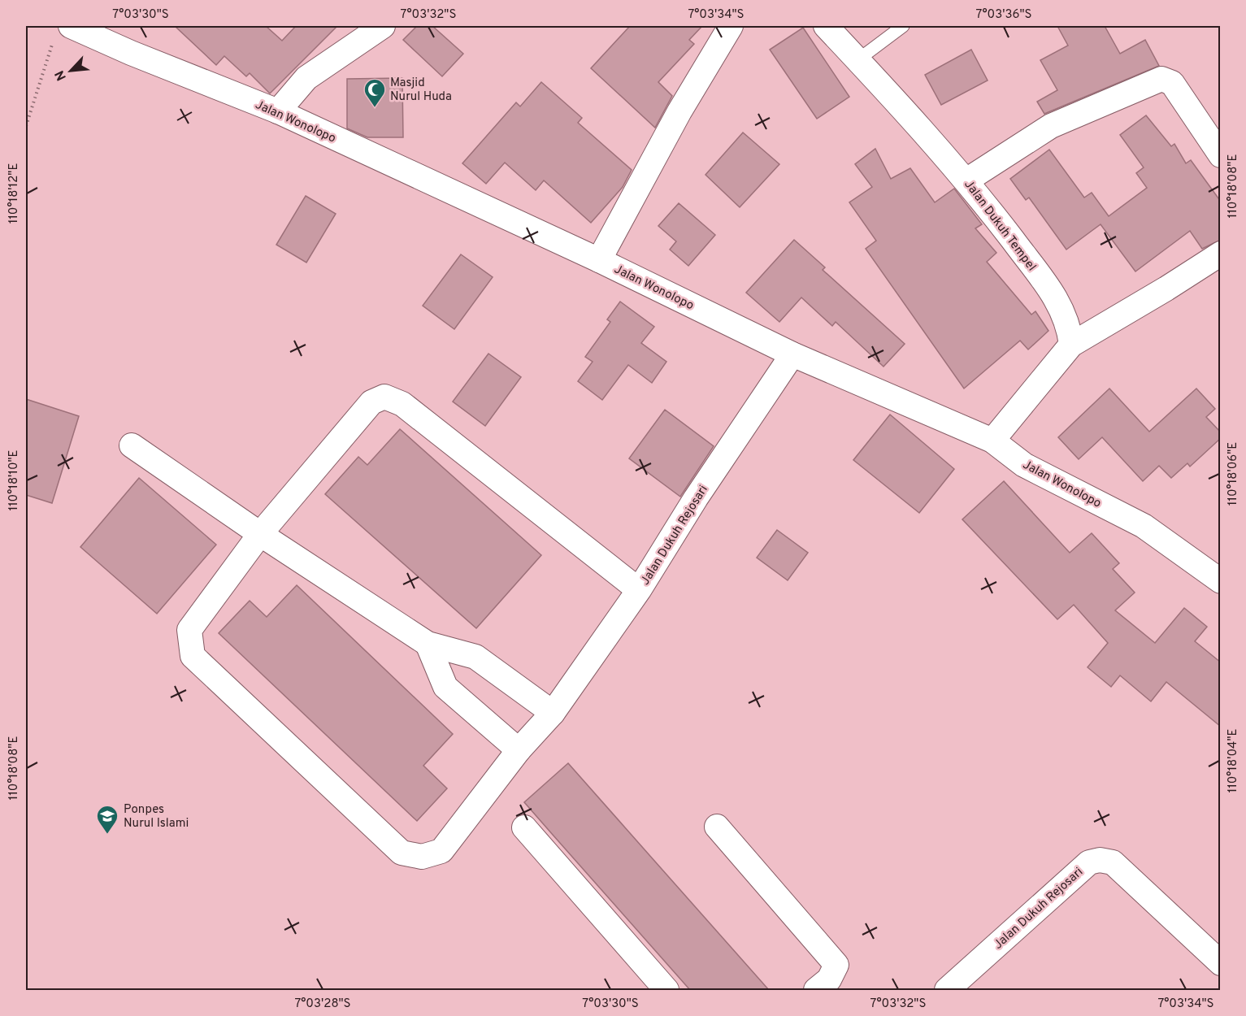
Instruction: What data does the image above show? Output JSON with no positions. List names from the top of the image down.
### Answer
{
  "streets": {
    "street": ["Jalan Wonolopo", "Jalan Dukuh Tempel", "Jalan Dukuh Rejosari"]
  },
  "crossings": [
    ["Jalan Wonolopo", "Jalan Dukuh Rejosari"]
  ],
  "places": {
    "mosque": ["Masjid Nurul Huda"],
    "school or university": ["Ponpes Nurul Islami"]
  },
  "north": "bottom left",
  "coordinates": [
    "7°03'30\"S",
    "7°03'32\"S",
    "7°03'34\"S",
    "7°03'36\"S",
    "110°18'08\"E",
    "110°18'12\"E",
    "110°18'06\"E",
    "110°18'10\"E",
    "110°18'04\"E",
    "7°03'28\"S"
  ]
}
